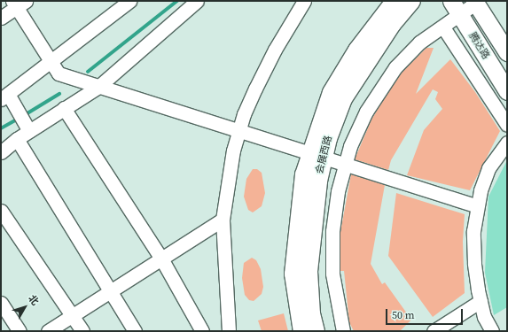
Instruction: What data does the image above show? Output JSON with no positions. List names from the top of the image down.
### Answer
{
  "streets": {
    "main road": ["腾达路", "会展西路"]
  },
  "scale_bar": "50 m",
  "north": "top right"
}
